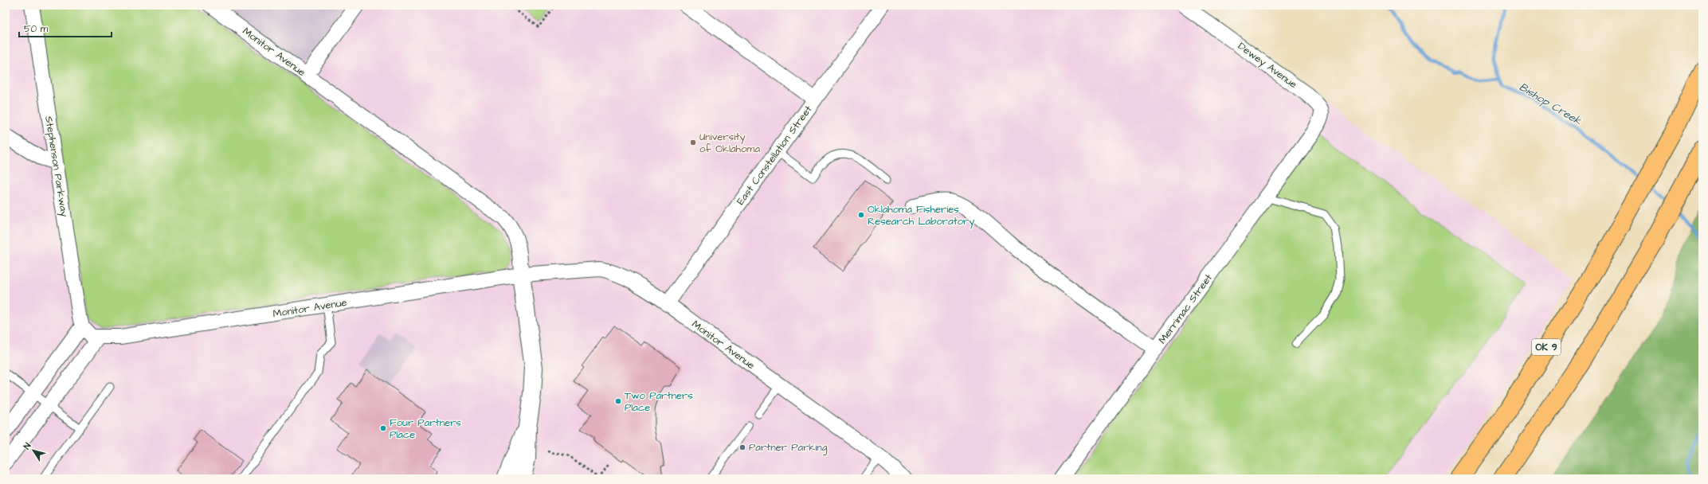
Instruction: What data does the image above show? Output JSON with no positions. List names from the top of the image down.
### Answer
{
  "streets": {
    "highway": ["OK 9"],
    "street": [
      "Monitor Avenue",
      "Dewey Avenue",
      "East Constellation Street",
      "Stephenson Parkway",
      "Merrimac Street"
    ]
  },
  "crossings": [
    ["Monitor Avenue", "East Constellation Street"],
    ["Dewey Avenue", "Merrimac Street"]
  ],
  "water": ["Bishop Creek"],
  "places": [
    "University of Oklahoma",
    "Oklahoma Fisheries Research Laboratory",
    "Two Partners Place",
    "Four Partners Place",
    "Partner Parking"
  ],
  "scale_bar": "50 m",
  "north": "top left"
}
